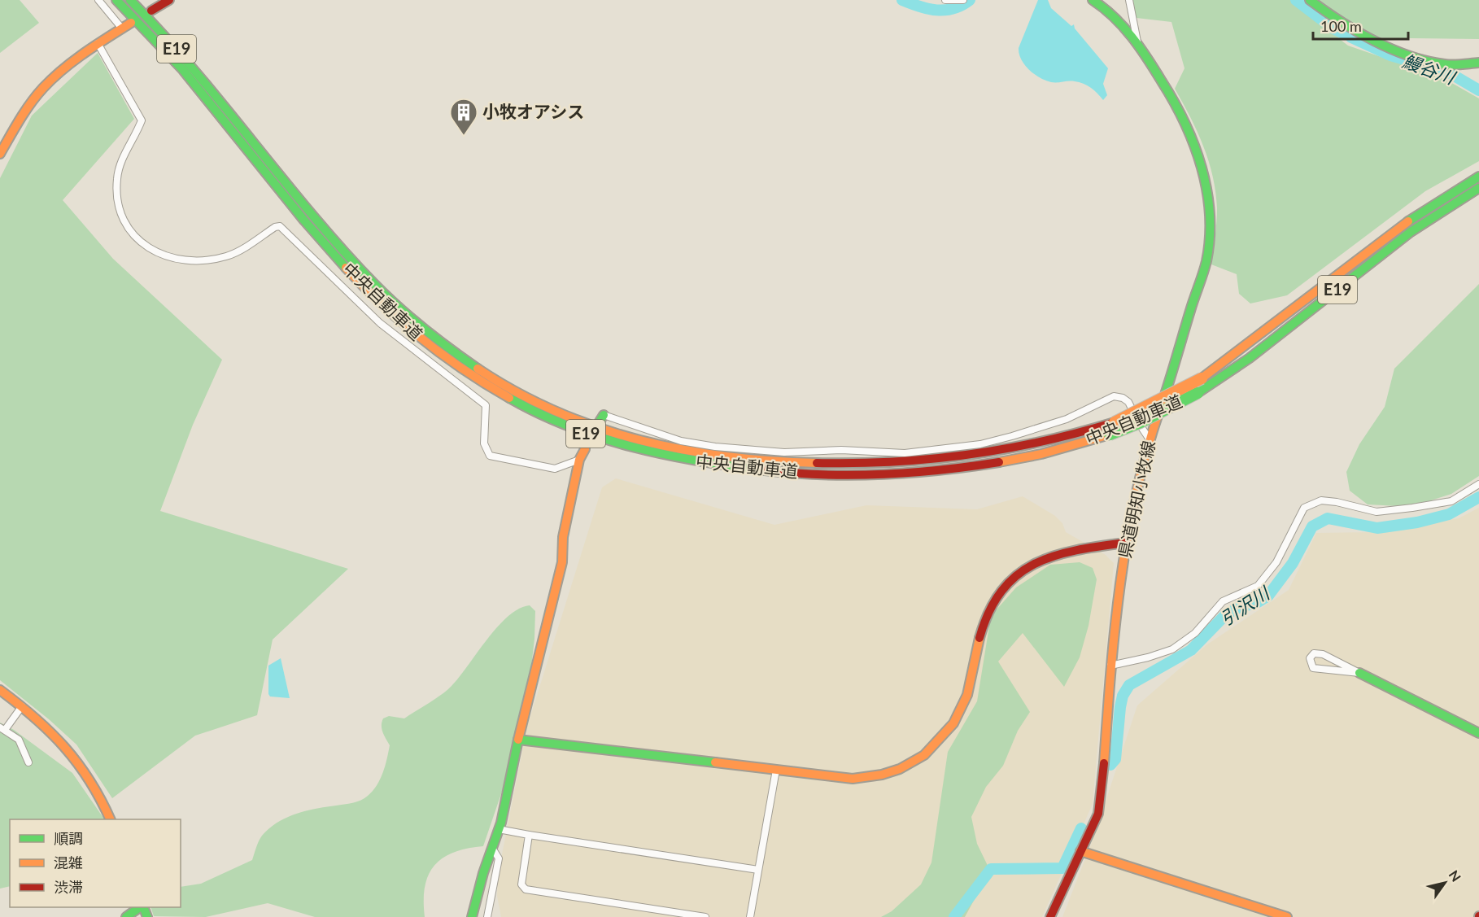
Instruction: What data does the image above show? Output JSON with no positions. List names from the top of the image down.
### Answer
{
  "streets": {
    "main road": ["E19", "中央自動車道", "県道明知小牧線"]
  },
  "water": ["鰻谷川", "引沢川"],
  "places": {
    "building": ["小牧オアシス"]
  },
  "legend": ["順調", "混雑", "渋滞"],
  "scale_bar": "100 m",
  "north": "top right"
}
